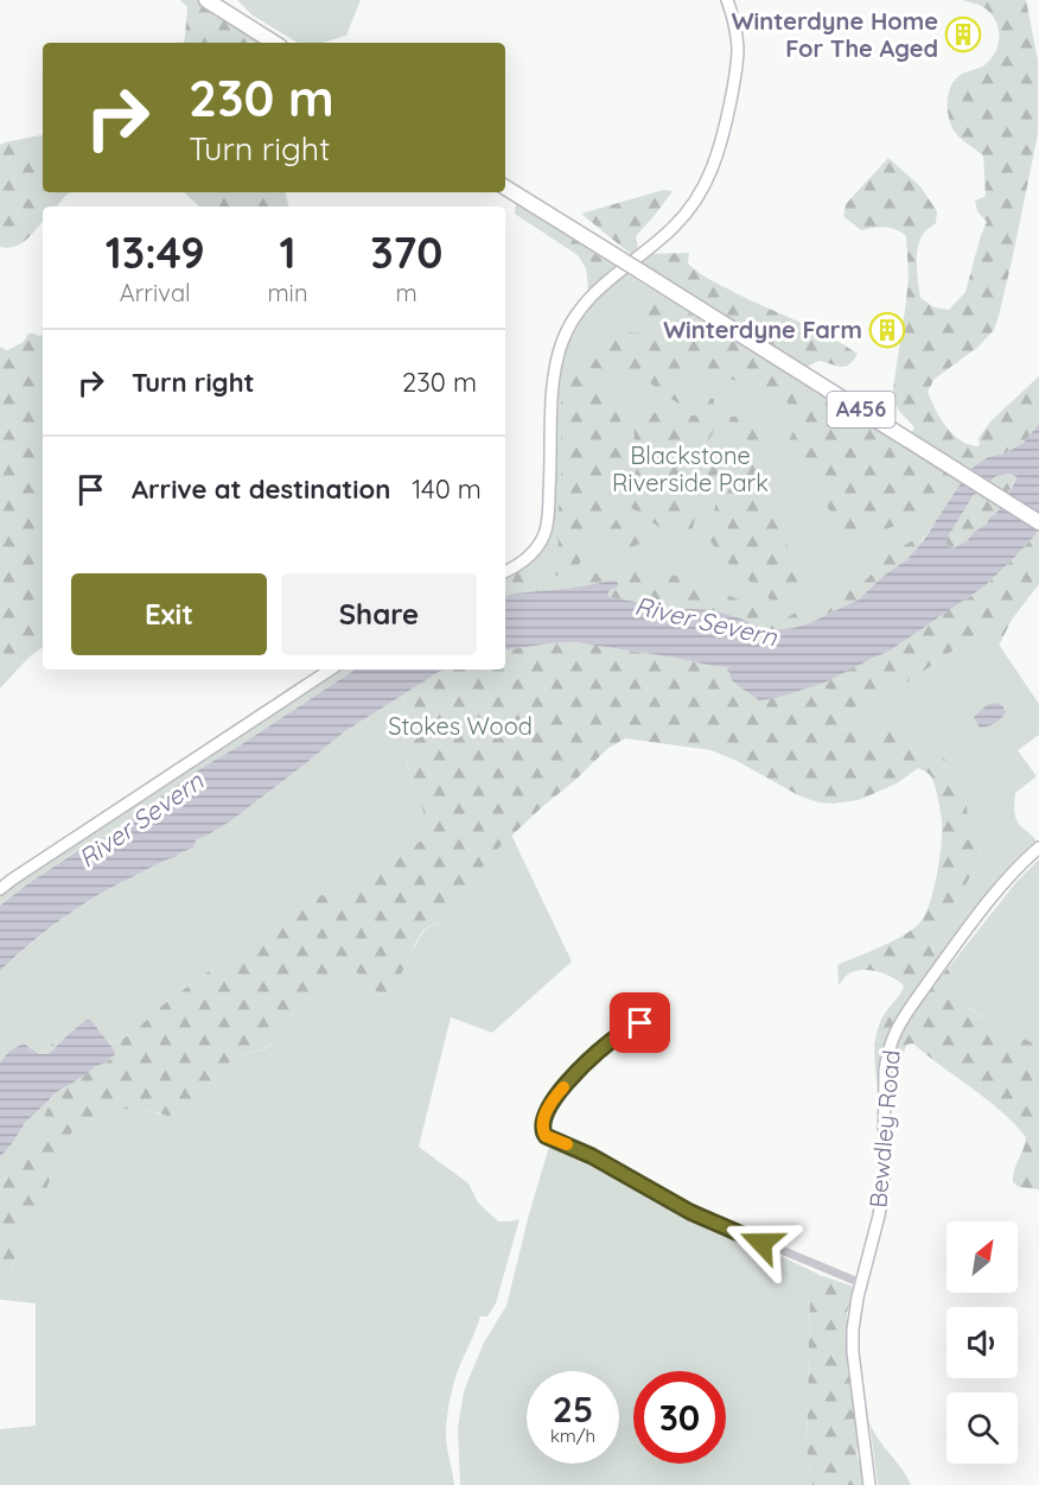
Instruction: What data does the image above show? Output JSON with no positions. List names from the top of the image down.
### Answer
{
  "streets": {
    "highway": ["A456"],
    "main road": ["Bewdley Road"]
  },
  "water": ["River Severn"],
  "parks": ["Blackstone Riverside Park", "Stokes Wood"],
  "places": {
    "building": ["Winterdyne Home For The Aged", "Winterdyne Farm"]
  },
  "north": "top right",
  "page": {
    "turn": ["230 m", "Turn right"],
    "eta": [
      "13:49",
      "Arrival",
      "1",
      "min",
      "370",
      "m"
    ],
    "list": [
      {
        "name": "Turn right",
        "value": "230 m"
      },
      {
        "name": "Arrive at destination",
        "value": "140 m"
      }
    ],
    "buttons": ["Exit", "Share"],
    "speed": "25 km/h",
    "limit": "30"
  }
}
